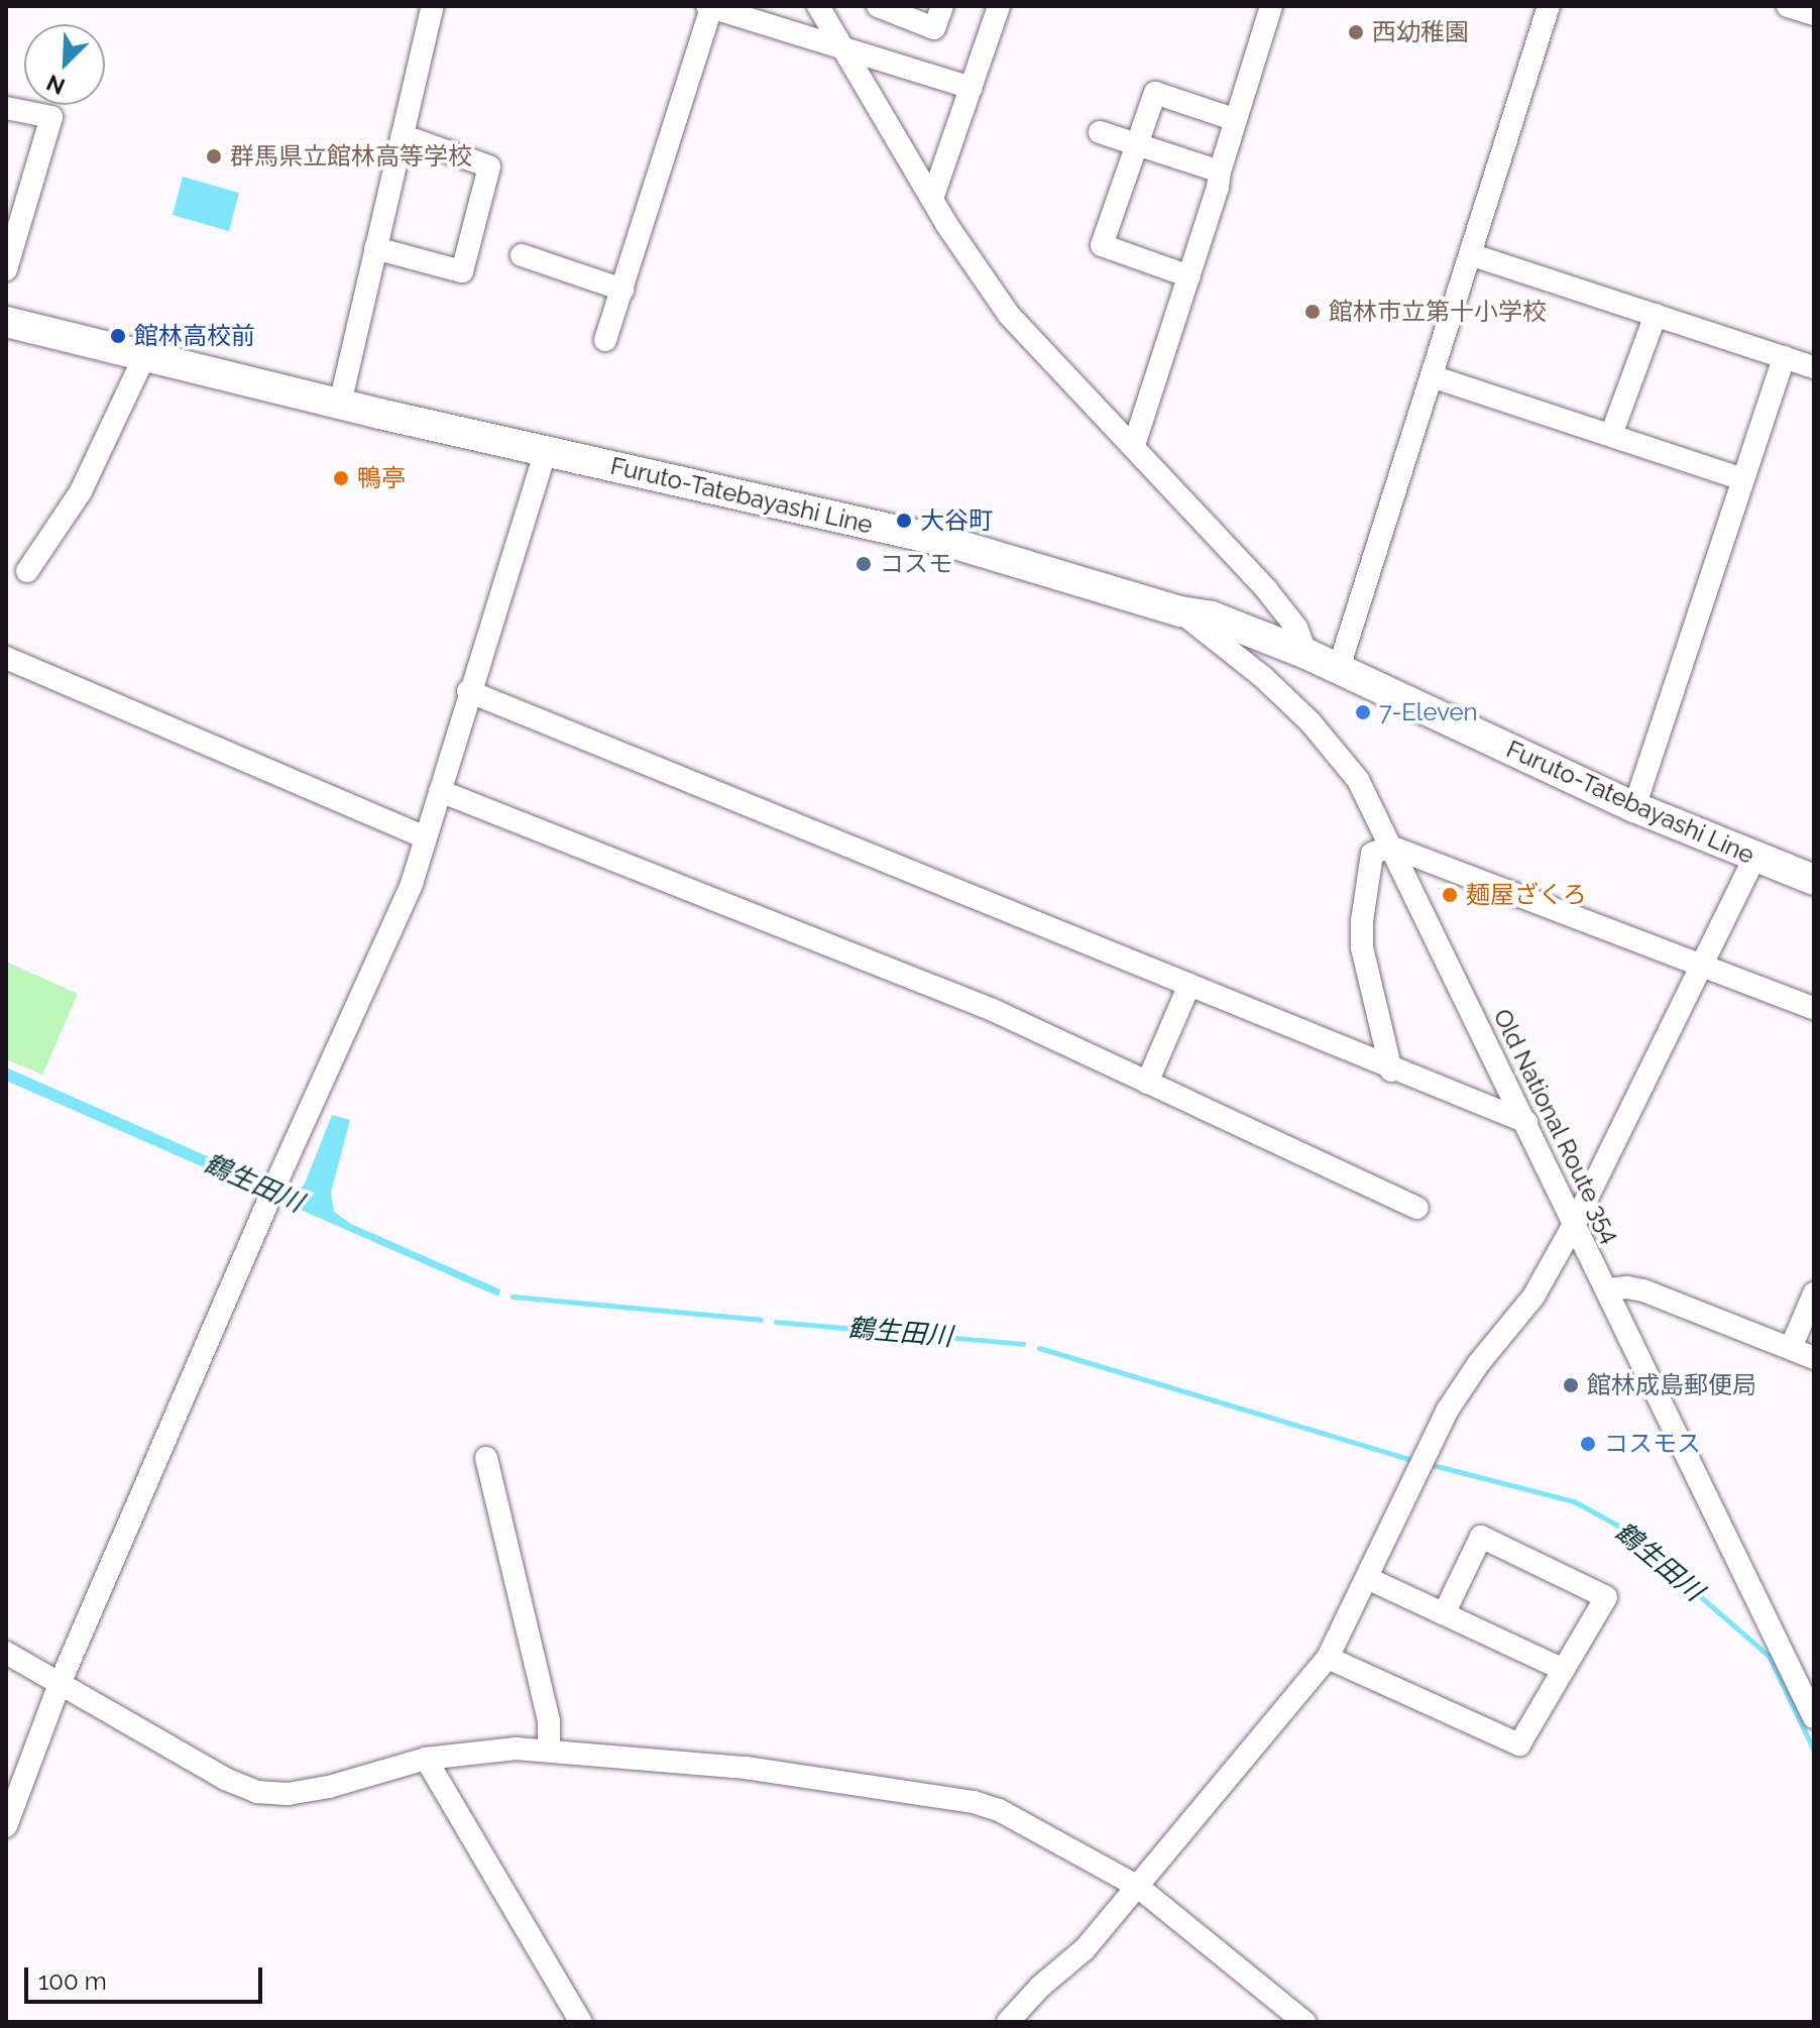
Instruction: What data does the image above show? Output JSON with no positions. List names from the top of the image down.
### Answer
{
  "streets": {
    "main road": ["Furuto-Tatebayashi Line"],
    "street": ["Old National Route 354"]
  },
  "crossings": [
    ["Furuto-Tatebayashi Line", "Old National Route 354"]
  ],
  "water": ["鶴生田川"],
  "places": [
    "西幼稚園",
    "群馬県立館林高等学校",
    "館林市立第十小学校",
    "館林高校前",
    "鴨亭",
    "大谷町",
    "コスモ",
    "7-Eleven",
    "麺屋ざくろ",
    "館林成島郵便局",
    "コスモス"
  ],
  "scale_bar": "100 m",
  "north": "bottom left"
}
